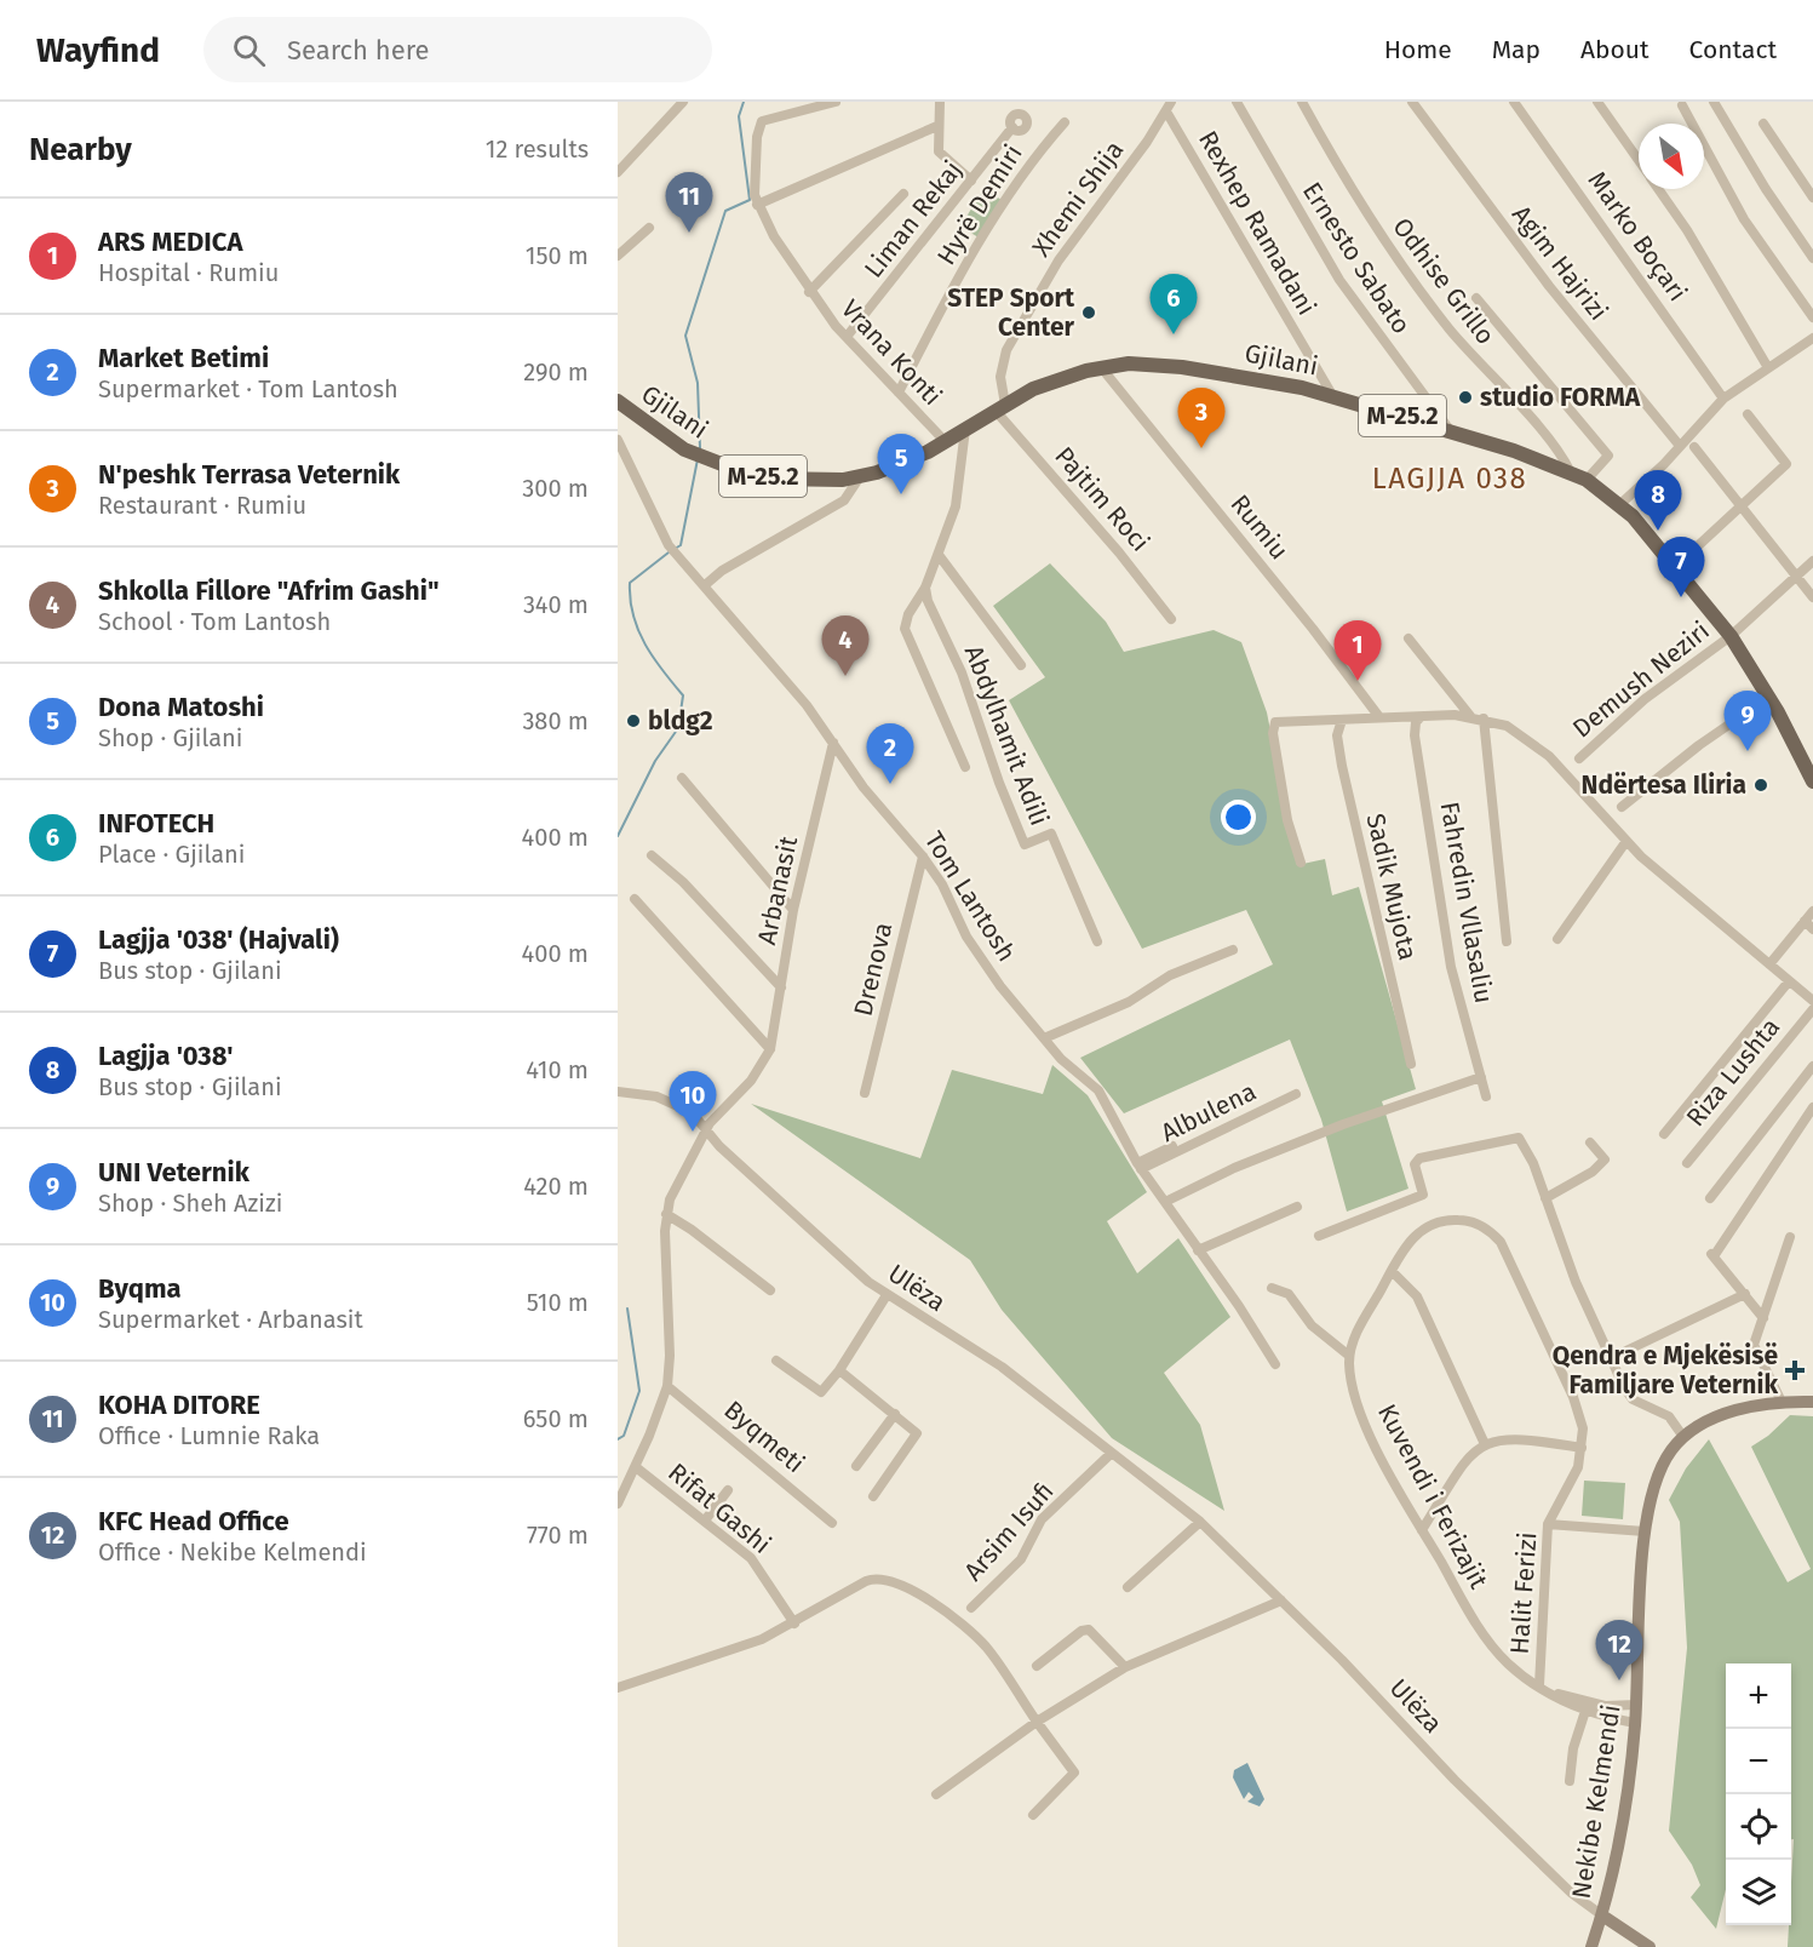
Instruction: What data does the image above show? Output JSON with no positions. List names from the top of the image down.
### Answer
{
  "streets": {
    "main road": ["Gjilani", "M-25.2"],
    "street": [
      "Xhemi Shija",
      "Hyrë Demiri",
      "Liman Rekaj",
      "Rexhep Ramadani",
      "Marko Boçari",
      "Ernesto Sabato",
      "Agim Hajrizi",
      "Odhise Grillo",
      "Vrana Konti",
      "Pajtim Roci",
      "Rumiu",
      "Demush Neziri",
      "Abdylhamit Adili",
      "Sadik Mujota",
      "Arbanasit",
      "Tom Lantosh",
      "Fahredin Vllasaliu",
      "Drenova",
      "Riza Lushta",
      "Albulena",
      "Ulëza",
      "Byqmeti",
      "Kuvendi i Ferizajit",
      "Rifat Gashi",
      "Arsim Isufi",
      "Halit Ferizi",
      "Nekibe Kelmendi"
    ]
  },
  "crossings": [
    ["Xhemi Shija", "Rexhep Ramadani"],
    ["Xhemi Shija", "Gjilani"],
    ["Xhemi Shija", "Pajtim Roci"],
    ["Hyrë Demiri", "Vrana Konti"],
    ["Liman Rekaj", "Vrana Konti"],
    ["Rexhep Ramadani", "Gjilani"],
    ["Ernesto Sabato", "Gjilani"],
    ["Odhise Grillo", "Gjilani"],
    ["Vrana Konti", "Gjilani"],
    ["Gjilani", "Pajtim Roci"],
    ["Gjilani", "Rumiu"],
    ["Gjilani", "Demush Neziri"],
    ["Arbanasit", "Tom Lantosh"],
    ["Arbanasit", "Ulëza"],
    ["Arbanasit", "Byqmeti"],
    ["Arbanasit", "Rifat Gashi"],
    ["Tom Lantosh", "Drenova"],
    ["Tom Lantosh", "Albulena"],
    ["Ulëza", "Arsim Isufi"],
    ["Ulëza", "Nekibe Kelmendi"],
    ["Kuvendi i Ferizajit", "Halit Ferizi"],
    ["Halit Ferizi", "Nekibe Kelmendi"]
  ],
  "districts": ["LAGJJA 038"],
  "places": {
    "other": [
      "STEP Sport Center",
      "studio FORMA",
      "bldg2",
      "Ndërtesa Iliria"
    ],
    "health": ["Qendra e Mjekësisë Familjare Veternik"]
  },
  "north": "bottom right",
  "page": {
    "header": "Wayfind",
    "search": "Search here",
    "nav": [
      "Home",
      "Map",
      "About",
      "Contact"
    ],
    "heading": ["Nearby", "12 results"],
    "pins": [
      "11",
      "6",
      "3",
      "5",
      "8",
      "7",
      "4",
      "1",
      "9",
      "2",
      "10",
      "12"
    ],
    "list": [
      {
        "mark": "1",
        "name": "ARS MEDICA",
        "note": "Hospital · Rumiu",
        "value": "150 m"
      },
      {
        "mark": "2",
        "name": "Market Betimi",
        "note": "Supermarket · Tom Lantosh",
        "value": "290 m"
      },
      {
        "mark": "3",
        "name": "N'peshk Terrasa Veternik",
        "note": "Restaurant · Rumiu",
        "value": "300 m"
      },
      {
        "mark": "4",
        "name": "Shkolla Fillore \"Afrim Gashi\"",
        "note": "School · Tom Lantosh",
        "value": "340 m"
      },
      {
        "mark": "5",
        "name": "Dona Matoshi",
        "note": "Shop · Gjilani",
        "value": "380 m"
      },
      {
        "mark": "6",
        "name": "INFOTECH",
        "note": "Place · Gjilani",
        "value": "400 m"
      },
      {
        "mark": "7",
        "name": "Lagjja '038' (Hajvali)",
        "note": "Bus stop · Gjilani",
        "value": "400 m"
      },
      {
        "mark": "8",
        "name": "Lagjja '038'",
        "note": "Bus stop · Gjilani",
        "value": "410 m"
      },
      {
        "mark": "9",
        "name": "UNI Veternik",
        "note": "Shop · Sheh Azizi",
        "value": "420 m"
      },
      {
        "mark": "10",
        "name": "Byqma",
        "note": "Supermarket · Arbanasit",
        "value": "510 m"
      },
      {
        "mark": "11",
        "name": "KOHA DITORE",
        "note": "Office · Lumnie Raka",
        "value": "650 m"
      },
      {
        "mark": "12",
        "name": "KFC Head Office",
        "note": "Office · Nekibe Kelmendi",
        "value": "770 m"
      }
    ],
    "map_buttons": ["+", "−"]
  }
}
